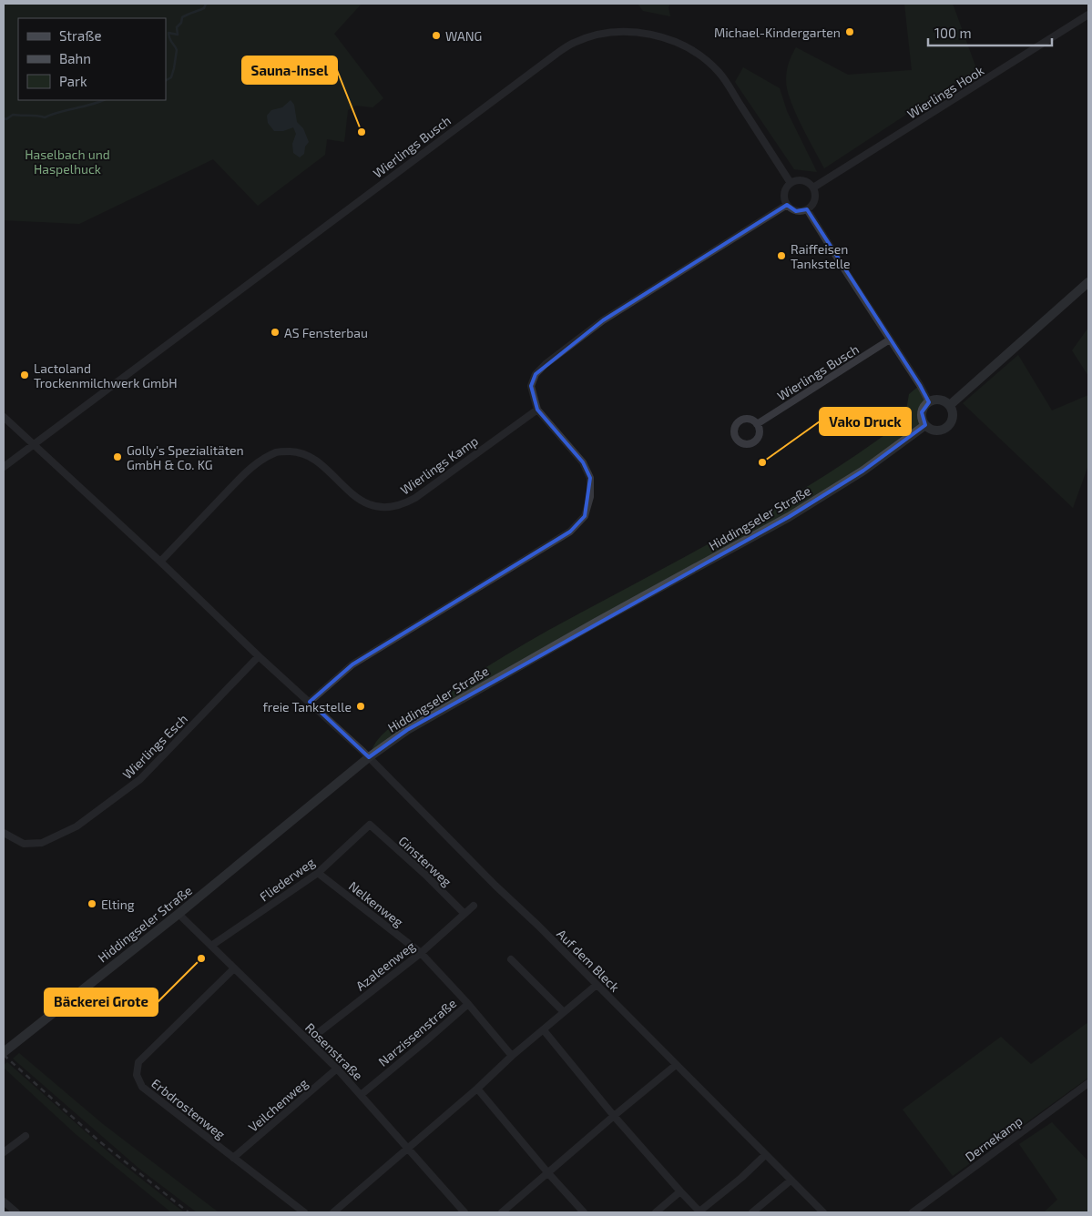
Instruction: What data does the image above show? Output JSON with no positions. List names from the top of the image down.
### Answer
{
  "streets": {
    "street": [
      "Wierlings Hook",
      "Wierlings Busch",
      "Wierlings Kamp",
      "Hiddingseler Straße",
      "Wierlings Esch",
      "Ginsterweg",
      "Fliederweg",
      "Nelkenweg",
      "Auf dem Bleck",
      "Azaleenweg",
      "Narzissenstraße",
      "Rosenstraße",
      "Veilchenweg",
      "Erbdrostenweg",
      "Dernekamp"
    ]
  },
  "crossings": [
    ["Wierlings Hook", "Wierlings Busch"],
    ["Hiddingseler Straße", "Auf dem Bleck"],
    ["Hiddingseler Straße", "Rosenstraße"],
    ["Ginsterweg", "Fliederweg"],
    ["Ginsterweg", "Azaleenweg"],
    ["Fliederweg", "Nelkenweg"],
    ["Fliederweg", "Rosenstraße"],
    ["Nelkenweg", "Azaleenweg"],
    ["Nelkenweg", "Narzissenstraße"],
    ["Azaleenweg", "Narzissenstraße"],
    ["Azaleenweg", "Rosenstraße"],
    ["Narzissenstraße", "Rosenstraße"],
    ["Rosenstraße", "Veilchenweg"],
    ["Rosenstraße", "Erbdrostenweg"],
    ["Veilchenweg", "Erbdrostenweg"]
  ],
  "parks": ["Haselbach und Haspelhuck"],
  "places": [
    "Michael-Kindergarten",
    "WANG",
    "Sauna-Insel",
    "Raiffeisen Tankstelle",
    "AS Fensterbau",
    "Lactoland Trockenmilchwerk GmbH",
    "Golly's Spezialitäten GmbH & Co. KG",
    "Vako Druck",
    "freie Tankstelle",
    "Elting",
    "Bäckerei Grote"
  ],
  "legend": ["Straße", "Bahn", "Park"],
  "scale_bar": "100 m"
}
